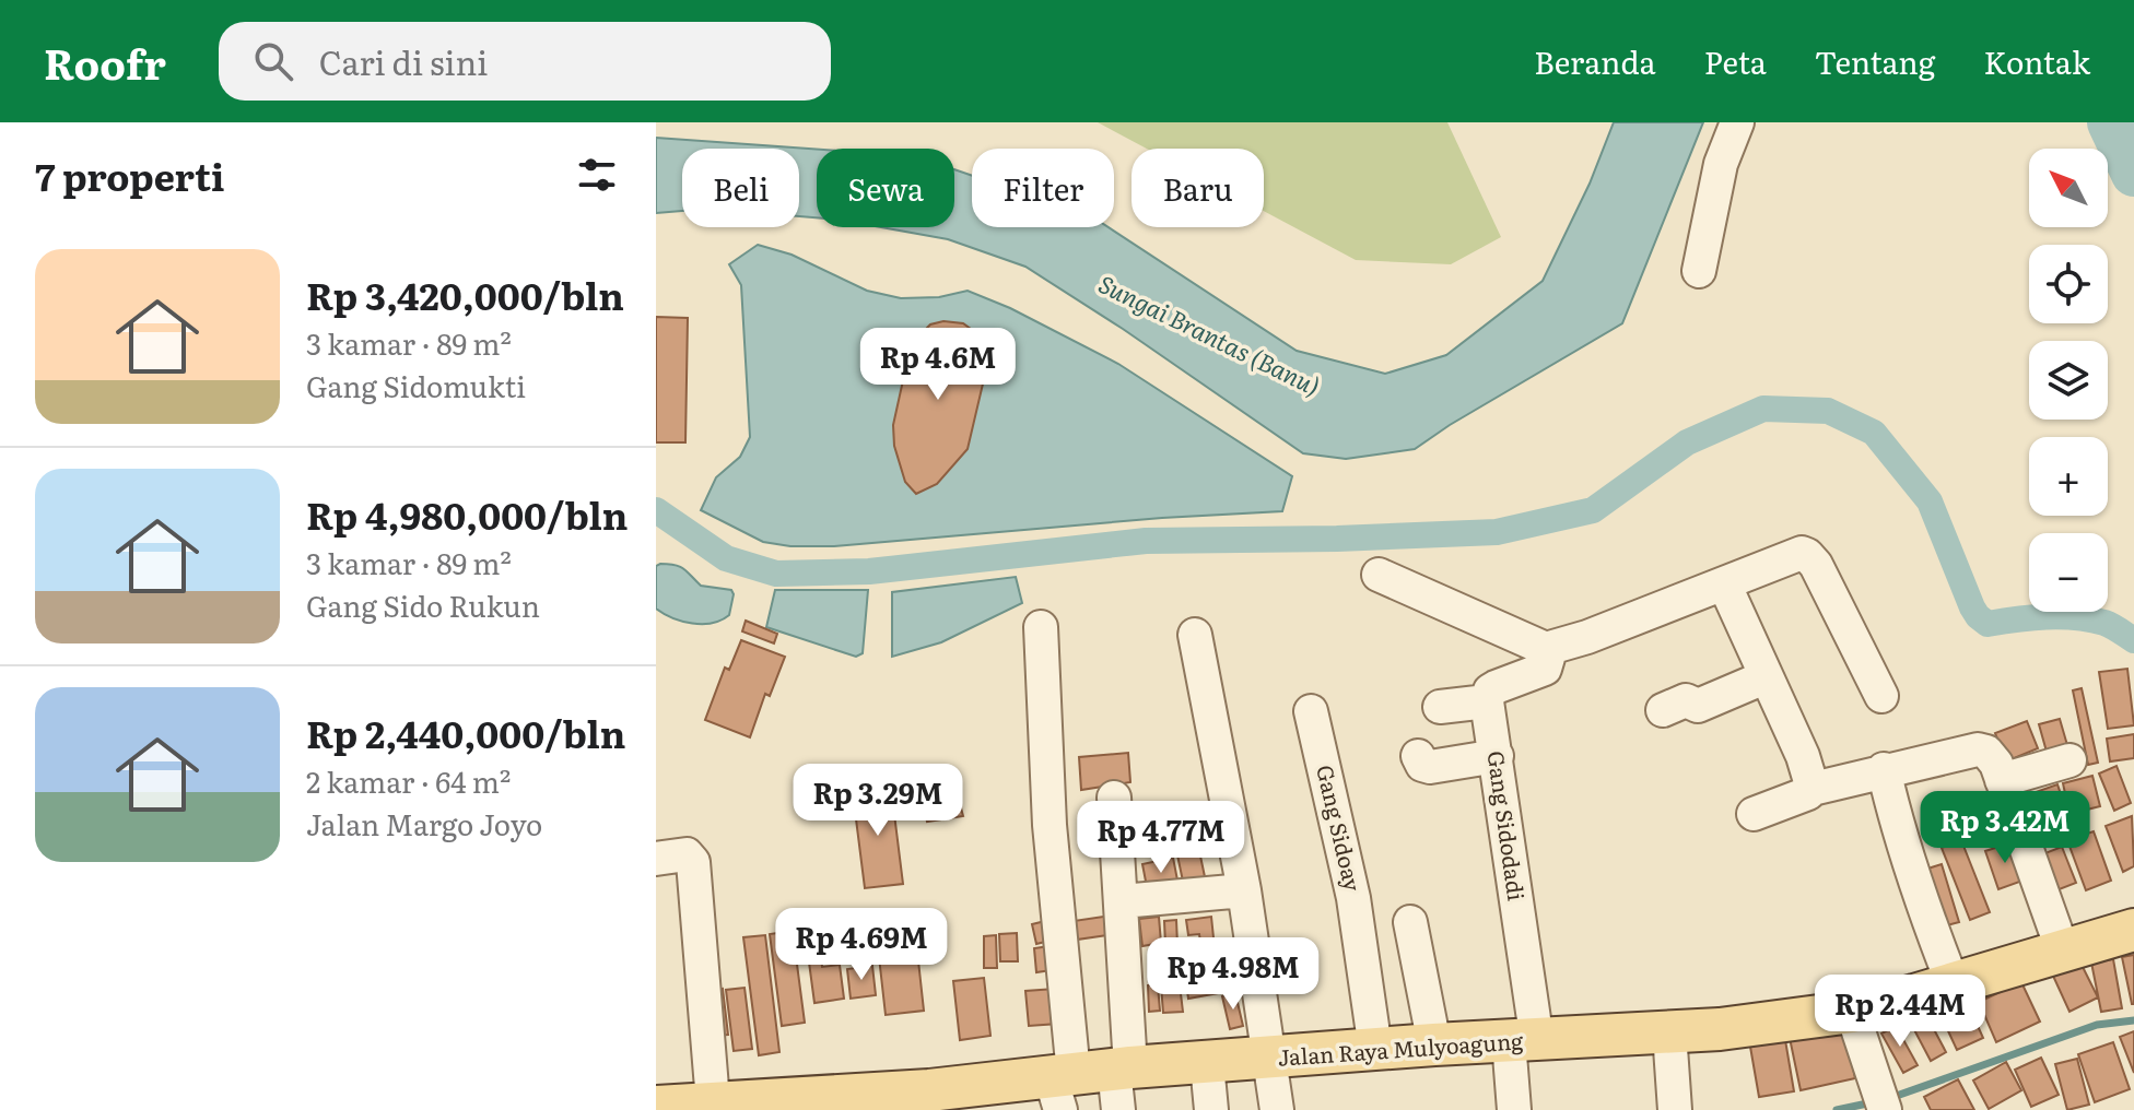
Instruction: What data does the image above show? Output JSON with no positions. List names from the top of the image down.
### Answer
{
  "streets": {
    "main road": ["Jalan Raya Mulyoagung"],
    "street": ["Gang Sidodadi", "Gang Sidoay"]
  },
  "crossings": [
    ["Gang Sidodadi", "Jalan Raya Mulyoagung"],
    ["Gang Sidoay", "Jalan Raya Mulyoagung"]
  ],
  "water": ["Sungai Brantas (Banu)"],
  "north": "top left",
  "page": {
    "header": "Roofr",
    "search": "Cari di sini",
    "nav": [
      "Beranda",
      "Peta",
      "Tentang",
      "Kontak"
    ],
    "heading": "7 properti",
    "map_buttons": ["+", "−"],
    "chip": [
      "Beli",
      "Sewa",
      "Filter",
      "Baru"
    ],
    "list": [
      {
        "name": "Rp 3,420,000/bln",
        "note": "3 kamar · 89 m² · Gang Sidomukti"
      },
      {
        "name": "Rp 4,980,000/bln",
        "note": "3 kamar · 89 m² · Gang Sido Rukun"
      },
      {
        "name": "Rp 2,440,000/bln",
        "note": "2 kamar · 64 m² · Jalan Margo Joyo"
      }
    ],
    "price": [
      "Rp 4.6M",
      "Rp 3.29M",
      "Rp 3.42M",
      "Rp 4.77M",
      "Rp 4.69M",
      "Rp 4.98M",
      "Rp 2.44M"
    ]
  }
}
